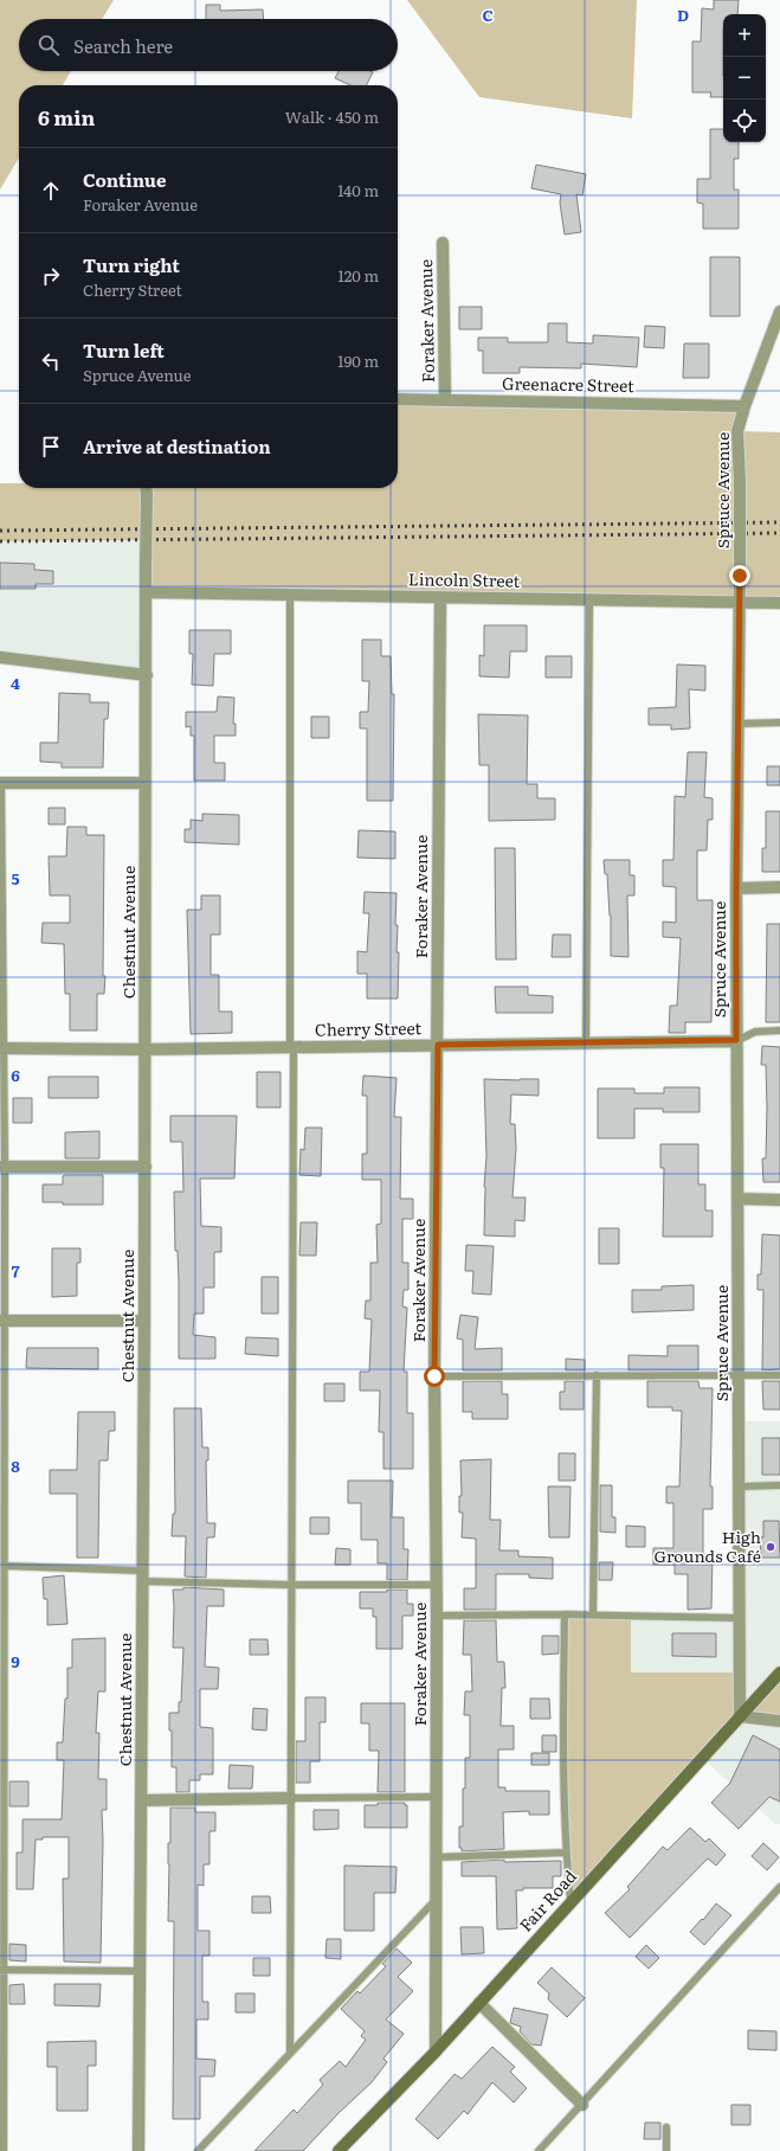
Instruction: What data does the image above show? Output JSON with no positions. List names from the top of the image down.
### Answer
{
  "streets": {
    "main road": ["Fair Road"],
    "street": [
      "Foraker Avenue",
      "Greenacre Street",
      "Spruce Avenue",
      "Lincoln Street",
      "Chestnut Avenue",
      "Cherry Street"
    ]
  },
  "crossings": [
    ["Foraker Avenue", "Greenacre Street"],
    ["Foraker Avenue", "Lincoln Street"],
    ["Foraker Avenue", "Cherry Street"],
    ["Foraker Avenue", "Fair Road"],
    ["Greenacre Street", "Spruce Avenue"],
    ["Spruce Avenue", "Lincoln Street"],
    ["Spruce Avenue", "Cherry Street"],
    ["Spruce Avenue", "Fair Road"],
    ["Lincoln Street", "Chestnut Avenue"],
    ["Chestnut Avenue", "Cherry Street"]
  ],
  "places": ["High Grounds Café"],
  "page": {
    "map_buttons": ["+", "−"],
    "search": "Search here",
    "heading": ["6 min", "Walk · 450 m"],
    "list": [
      ["Continue", "Foraker Avenue", "140 m"],
      ["Turn right", "Cherry Street", "120 m"],
      ["Turn left", "Spruce Avenue", "190 m"],
      "Arrive at destination"
    ]
  },
  "grid": {
    "columns": ["C", "D"],
    "rows": [
      "4",
      "5",
      "6",
      "7",
      "8",
      "9"
    ]
  }
}
